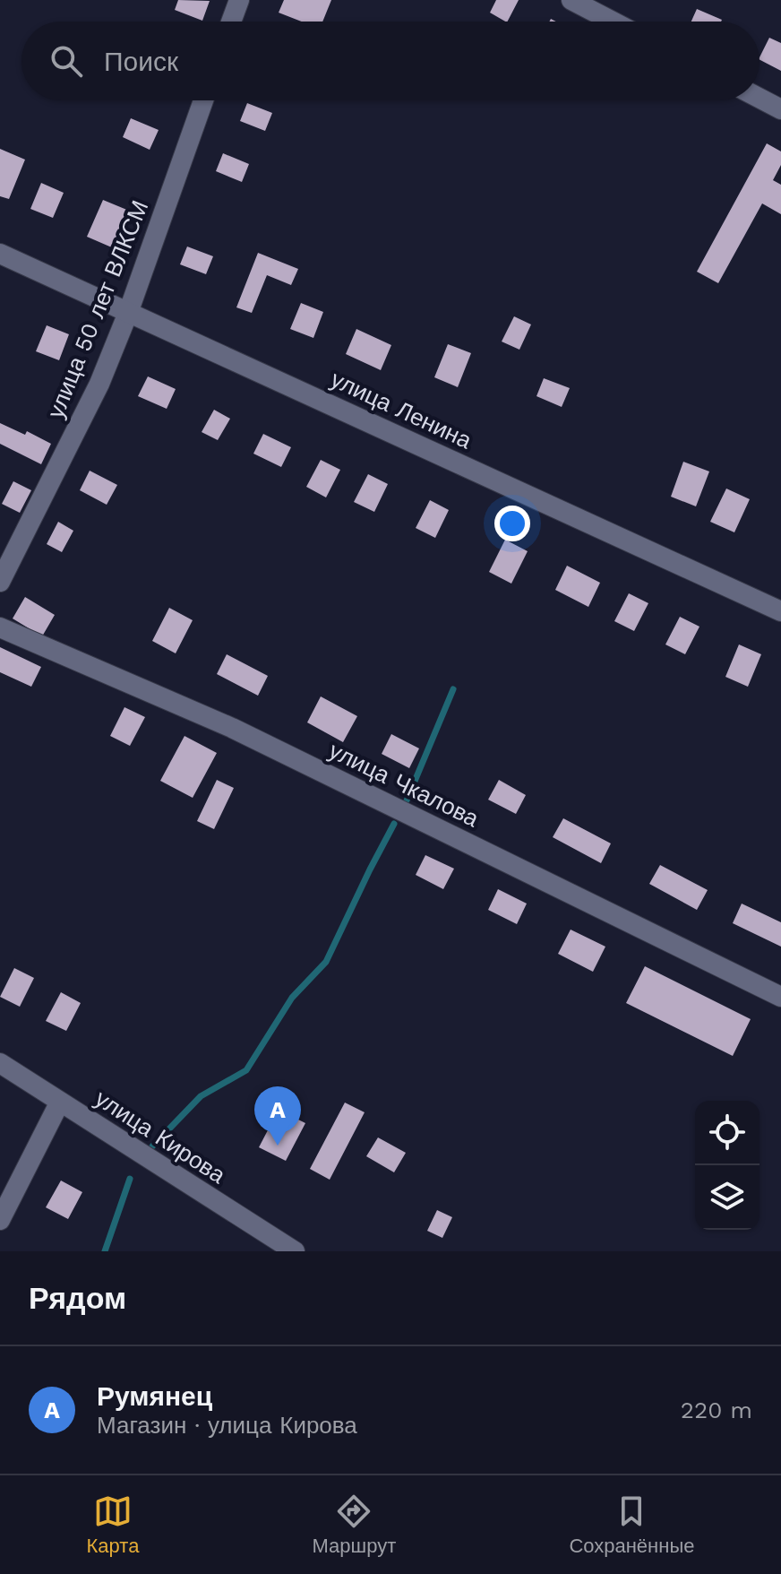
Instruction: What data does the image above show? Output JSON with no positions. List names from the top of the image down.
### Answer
{
  "streets": {
    "street": [
      "улица 50 лет ВЛКСМ",
      "улица Ленина",
      "улица Чкалова",
      "улица Кирова"
    ]
  },
  "crossings": [
    ["улица 50 лет ВЛКСМ", "улица Ленина"]
  ],
  "page": {
    "search": "Поиск",
    "pins": "A",
    "heading": "Рядом",
    "list": [
      {
        "mark": "A",
        "name": "Румянец",
        "note": "Магазин · улица Кирова",
        "value": "220 m"
      }
    ],
    "nav": ["Карта", "Маршрут", "Сохранённые"]
  }
}
